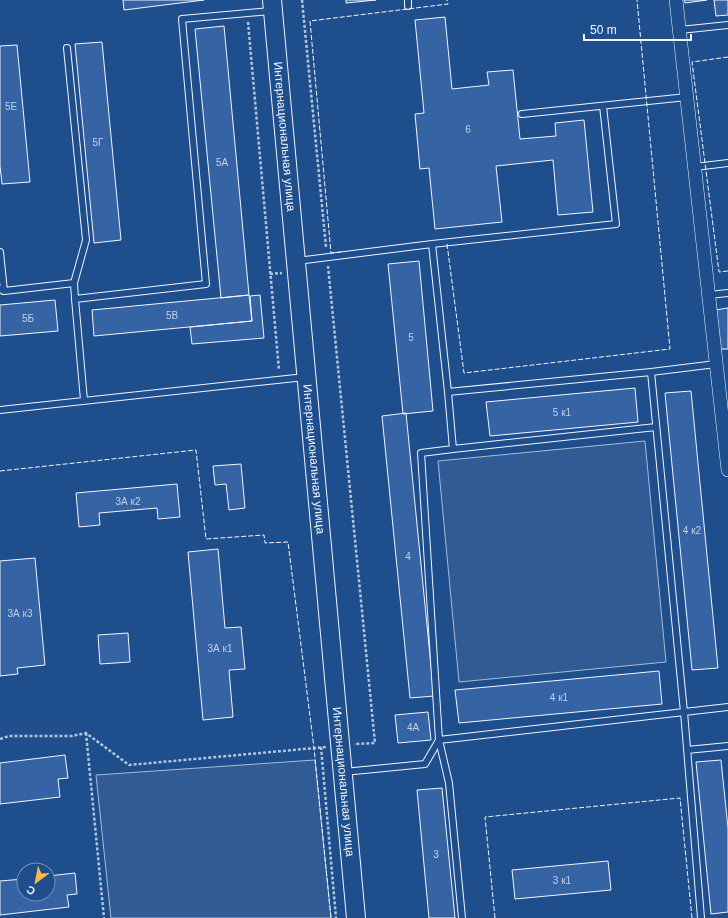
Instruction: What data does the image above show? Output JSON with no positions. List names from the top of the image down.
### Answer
{
  "streets": {
    "main road": ["Интернациональная улица"]
  },
  "house_numbers": [
    "5Е",
    "6",
    "5Г",
    "5А",
    "5В",
    "5Б",
    "5",
    "5 к1",
    "3А к2",
    "4 к2",
    "4",
    "3А к3",
    "3А к1",
    "4 к1",
    "4А",
    "3",
    "3 к1"
  ],
  "scale_bar": "50 m",
  "north": "bottom left"
}
